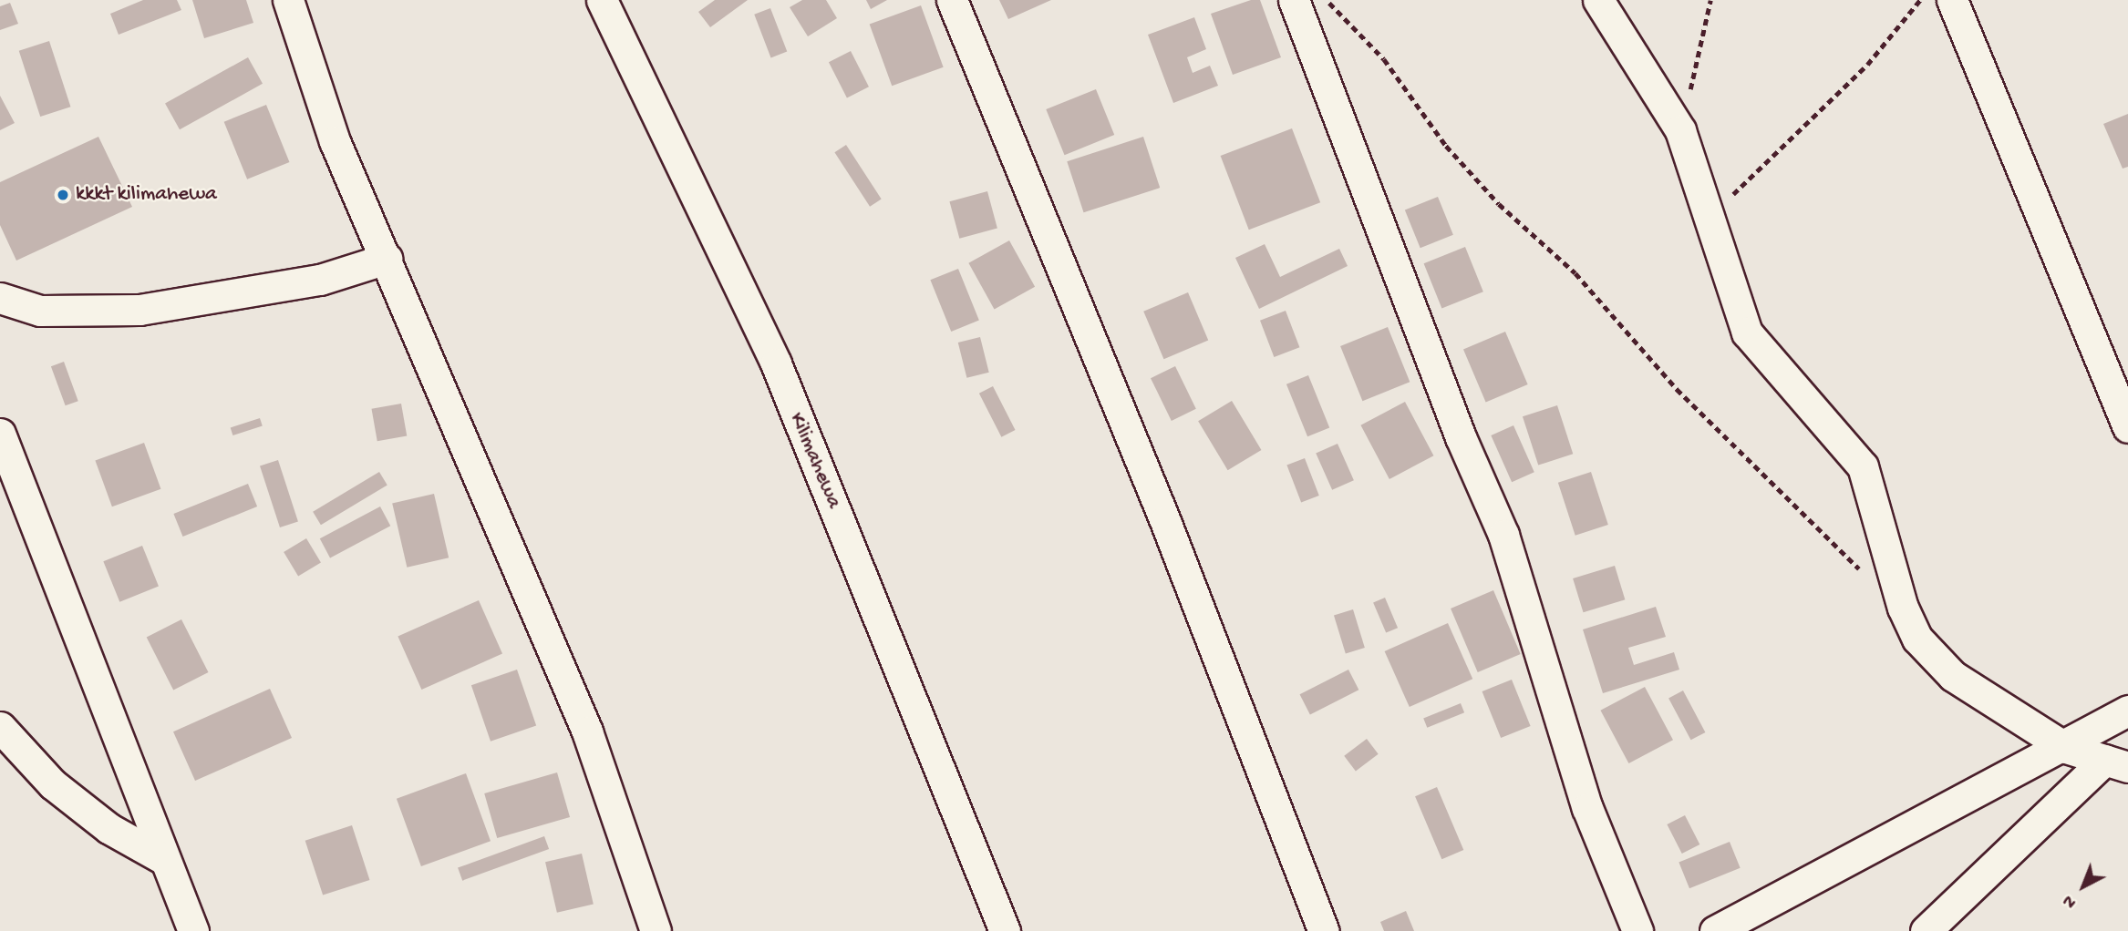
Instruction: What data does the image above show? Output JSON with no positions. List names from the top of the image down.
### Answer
{
  "streets": {
    "street": ["Kilimahewa"]
  },
  "places": ["kkkt kilimahewa"],
  "north": "bottom left"
}
